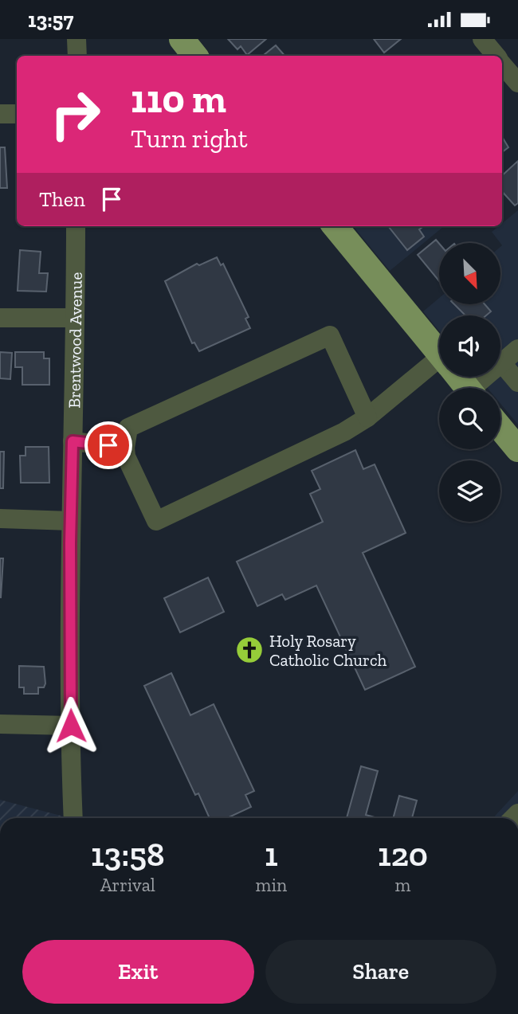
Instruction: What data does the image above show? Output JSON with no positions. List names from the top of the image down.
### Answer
{
  "streets": {
    "street": ["Brentwood Avenue"]
  },
  "places": {
    "church": ["Holy Rosary Catholic Church"]
  },
  "north": "bottom right",
  "page": {
    "status": "13:57",
    "turn": ["110 m", "Turn right"],
    "then": "Then",
    "eta": [
      "13:58",
      "Arrival",
      "1",
      "min",
      "120",
      "m"
    ],
    "buttons": ["Exit", "Share"]
  }
}
